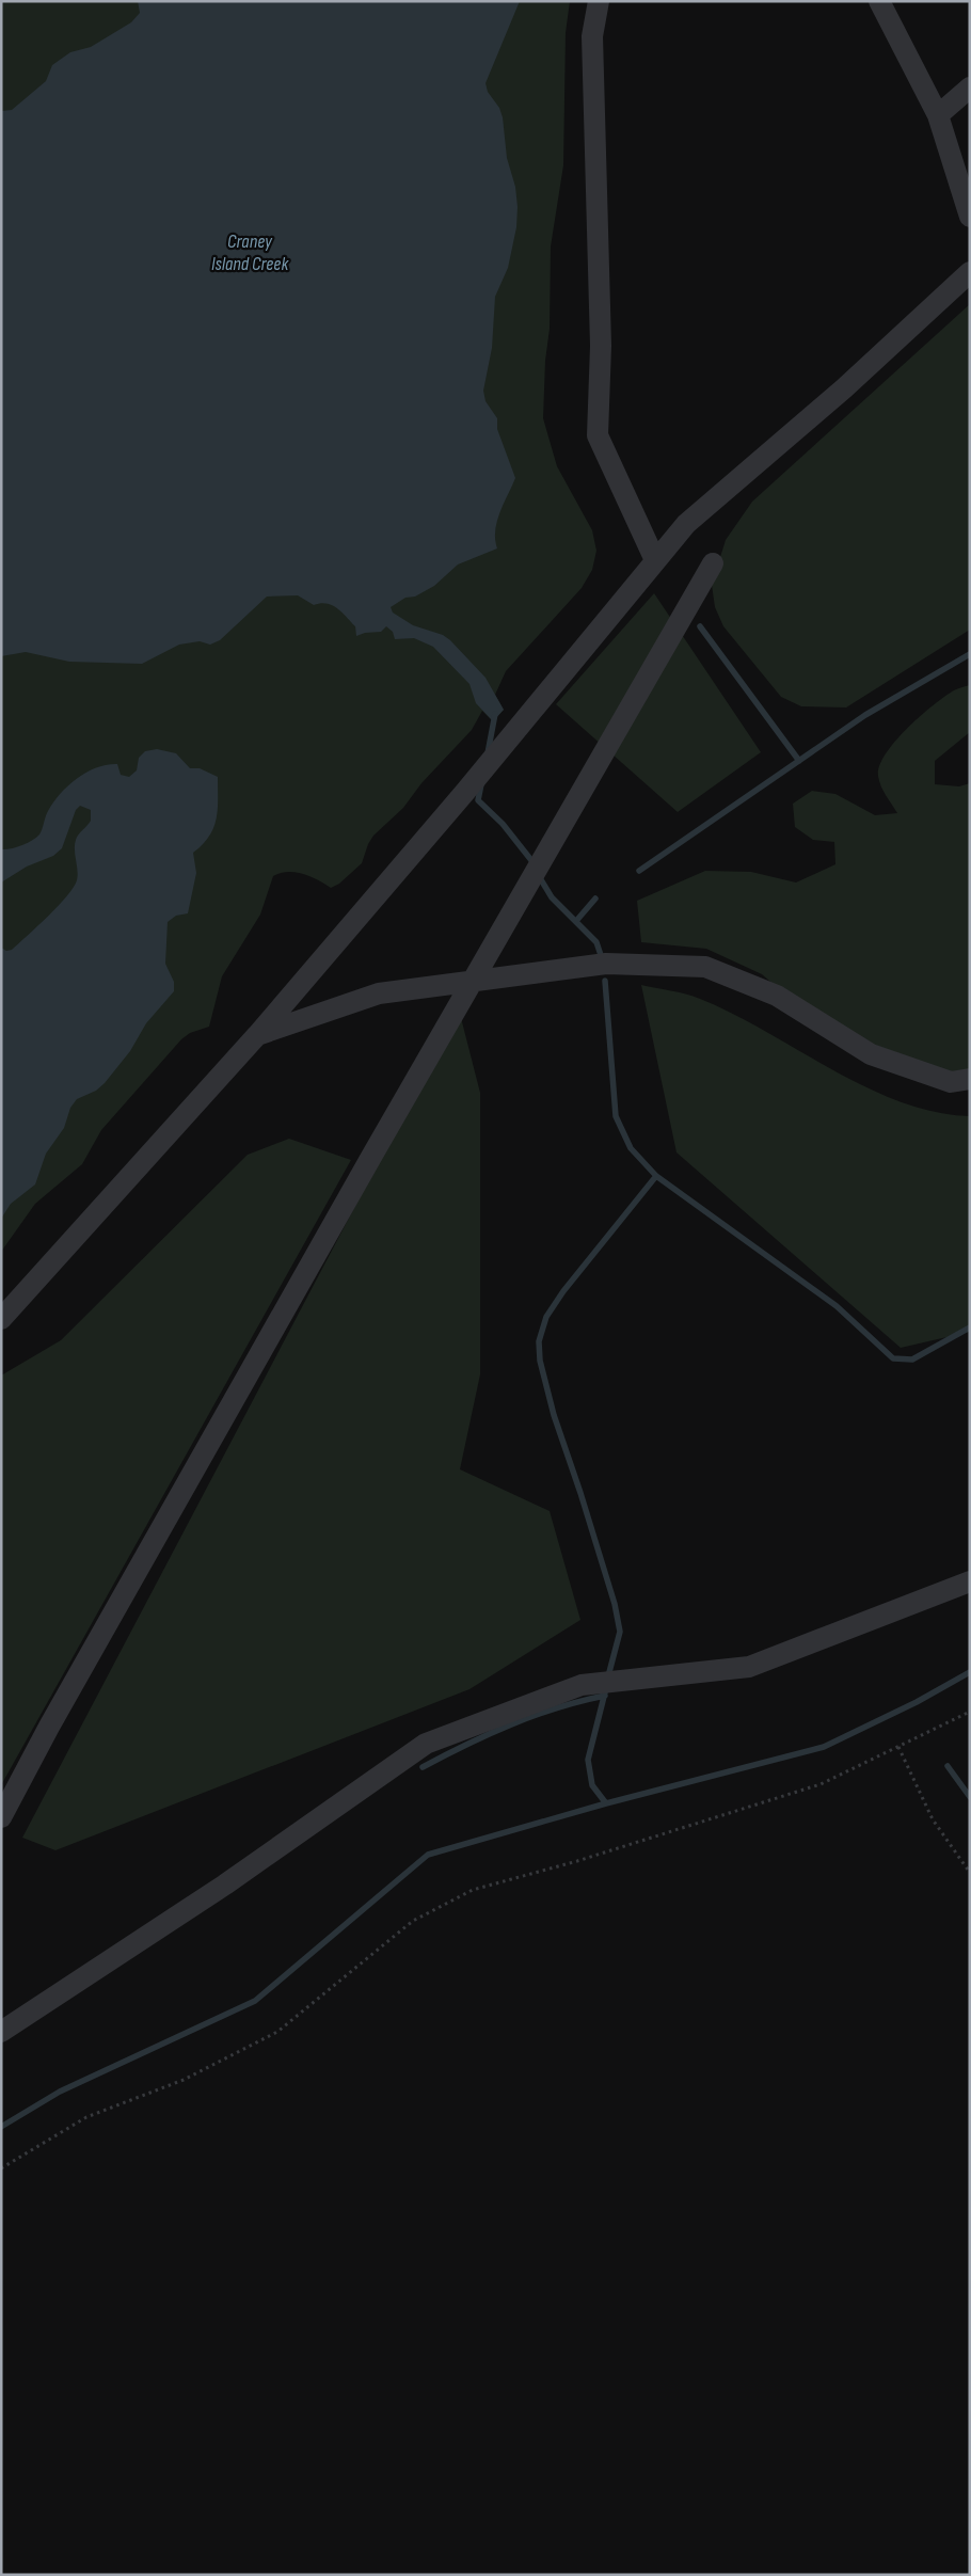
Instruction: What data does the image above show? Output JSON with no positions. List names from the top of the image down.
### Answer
{
  "water": ["Craney Island Creek"]
}
